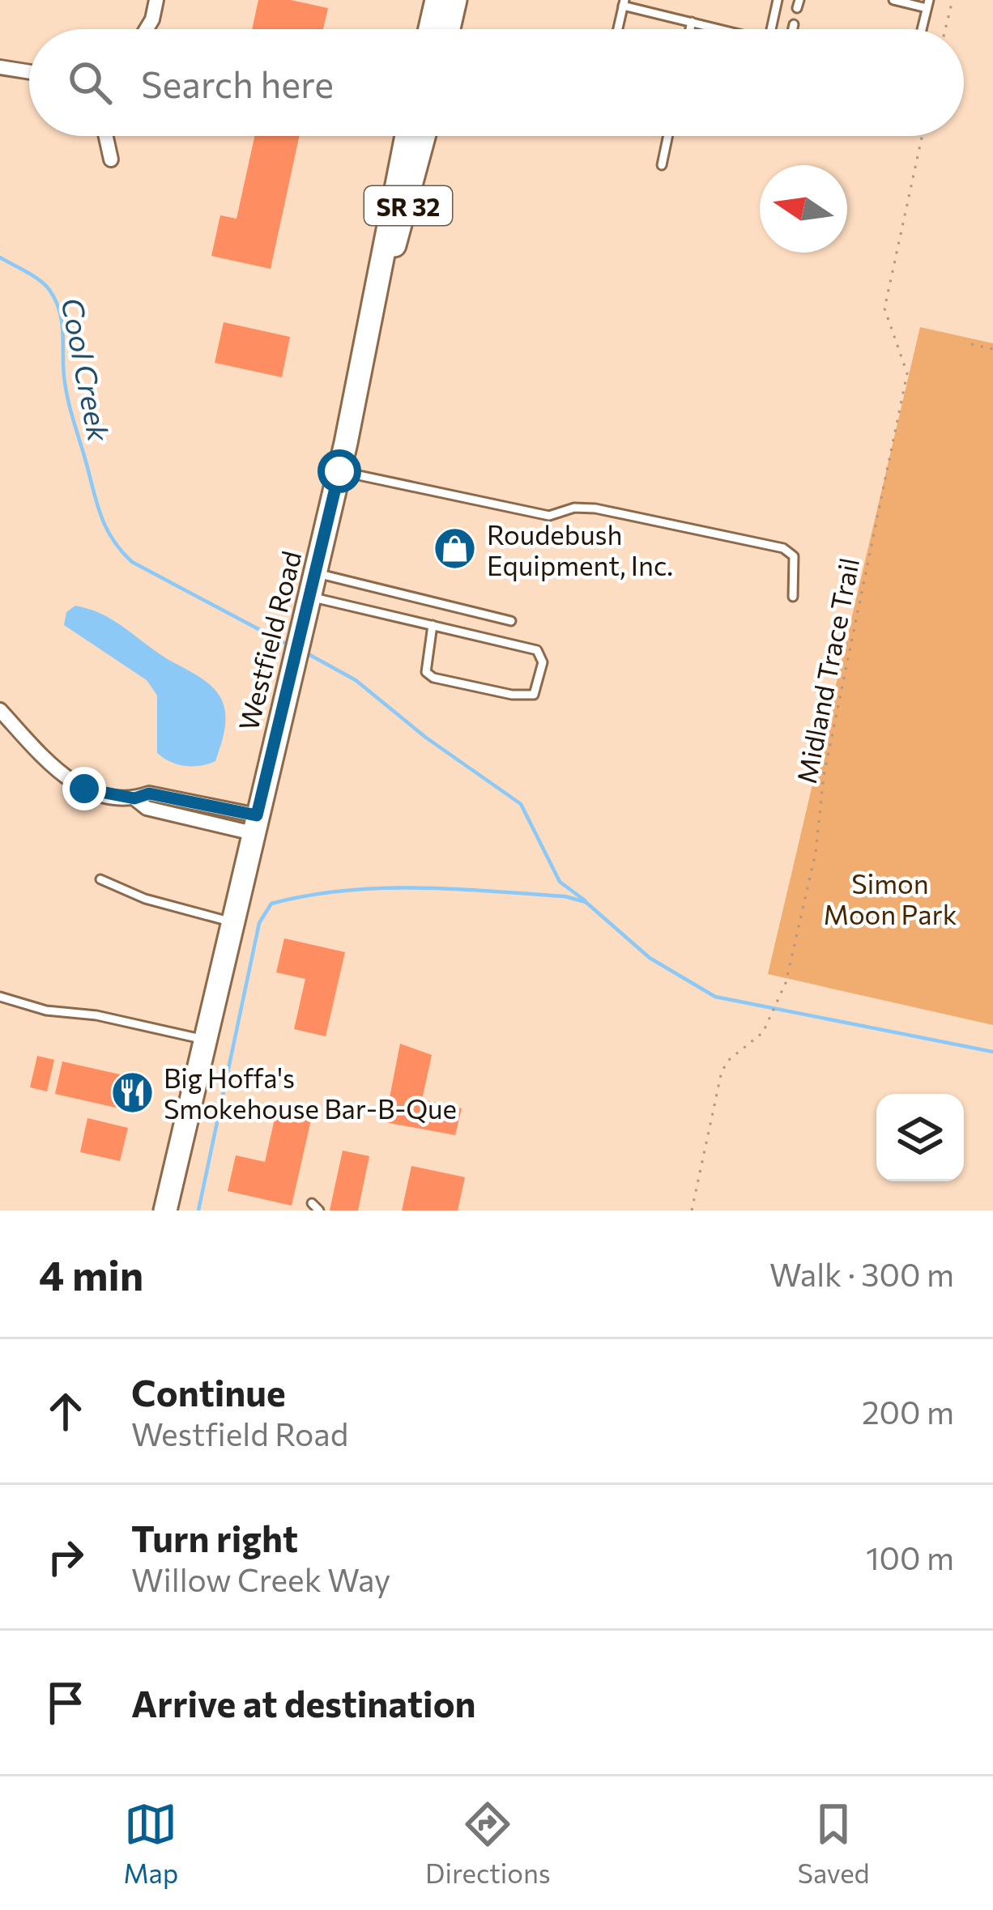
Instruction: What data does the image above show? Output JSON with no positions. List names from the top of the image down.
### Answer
{
  "streets": {
    "main road": ["SR 32", "Westfield Road"],
    "path": ["Midland Trace Trail"]
  },
  "crossings": [
    ["SR 32", "Westfield Road"]
  ],
  "water": ["Cool Creek"],
  "parks": ["Simon Moon Park"],
  "places": {
    "shop": ["Roudebush Equipment, Inc."],
    "restaurant": ["Big Hoffa's Smokehouse Bar-B-Que"]
  },
  "north": "left",
  "page": {
    "search": "Search here",
    "heading": ["4 min", "Walk · 300 m"],
    "list": [
      ["Continue", "Westfield Road", "200 m"],
      ["Turn right", "Willow Creek Way", "100 m"],
      "Arrive at destination"
    ],
    "nav": ["Map", "Directions", "Saved"]
  }
}
